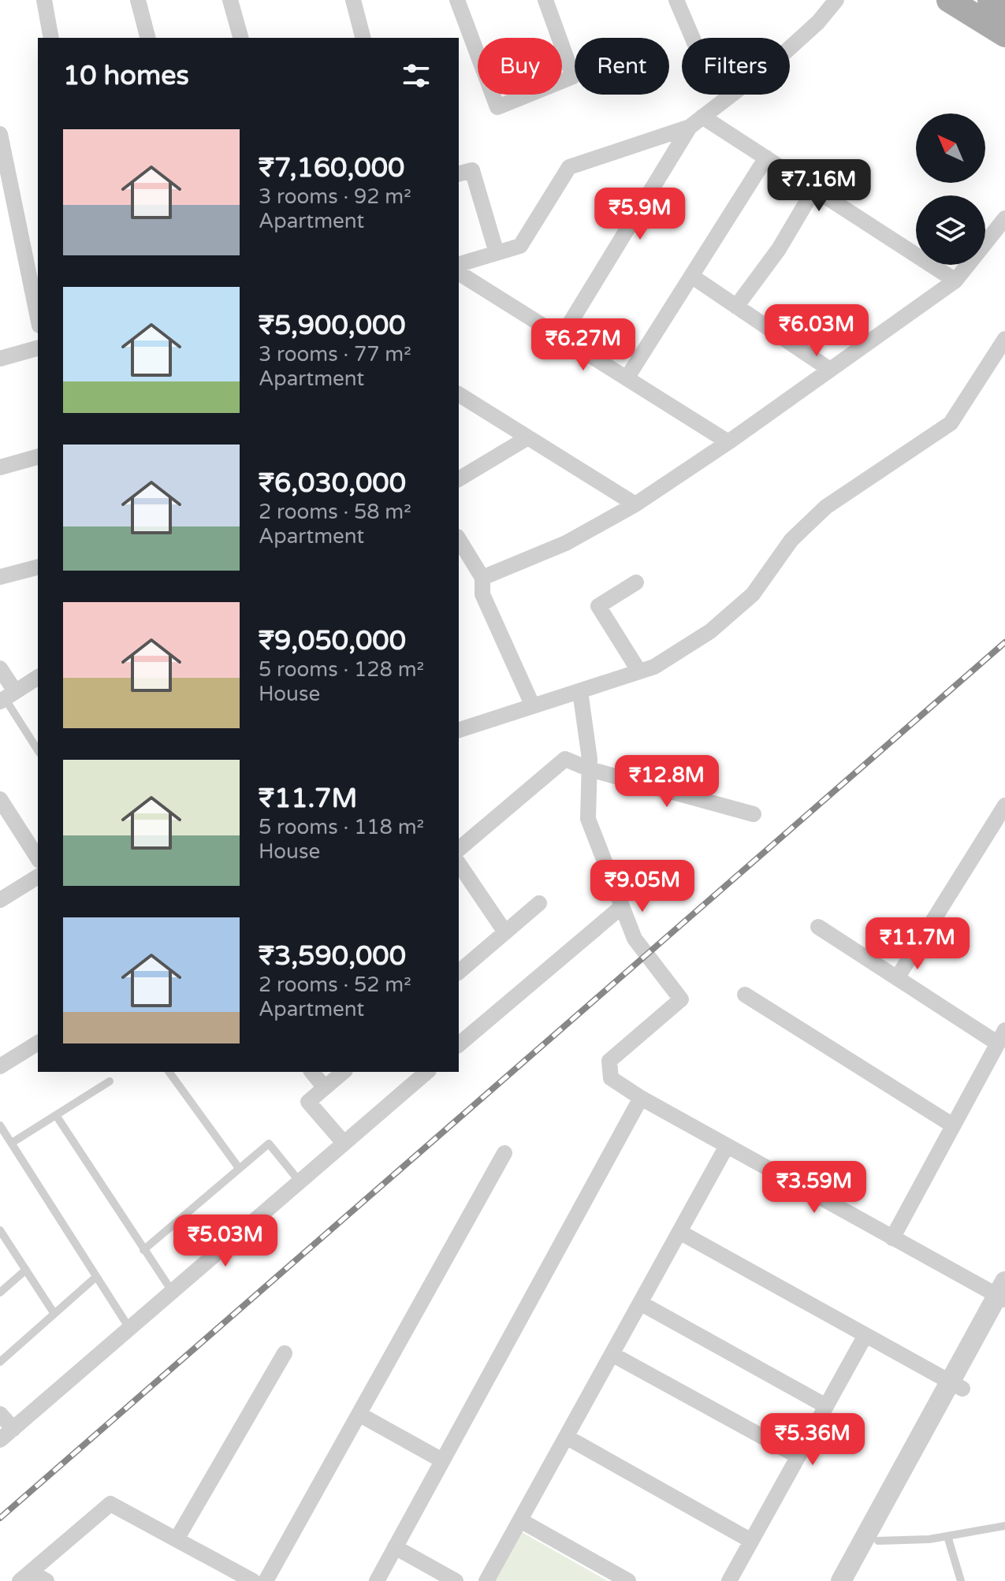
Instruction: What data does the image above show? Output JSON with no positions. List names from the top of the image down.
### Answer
{
  "north": "top left",
  "page": {
    "chip": ["Buy", "Rent", "Filters"],
    "heading": "10 homes",
    "list": [
      {
        "name": "₹7,160,000",
        "note": "3 rooms · 92 m² · Apartment"
      },
      {
        "name": "₹5,900,000",
        "note": "3 rooms · 77 m² · Apartment"
      },
      {
        "name": "₹6,030,000",
        "note": "2 rooms · 58 m² · Apartment"
      },
      {
        "name": "₹9,050,000",
        "note": "5 rooms · 128 m² · House"
      },
      {
        "name": "₹11.7M",
        "note": "5 rooms · 118 m² · House"
      },
      {
        "name": "₹3,590,000",
        "note": "2 rooms · 52 m² · Apartment"
      }
    ],
    "price": [
      "₹7.16M",
      "₹5.9M",
      "₹6.03M",
      "₹6.27M",
      "₹12.8M",
      "₹9.05M",
      "₹11.7M",
      "₹3.59M",
      "₹5.03M",
      "₹5.36M"
    ]
  }
}
